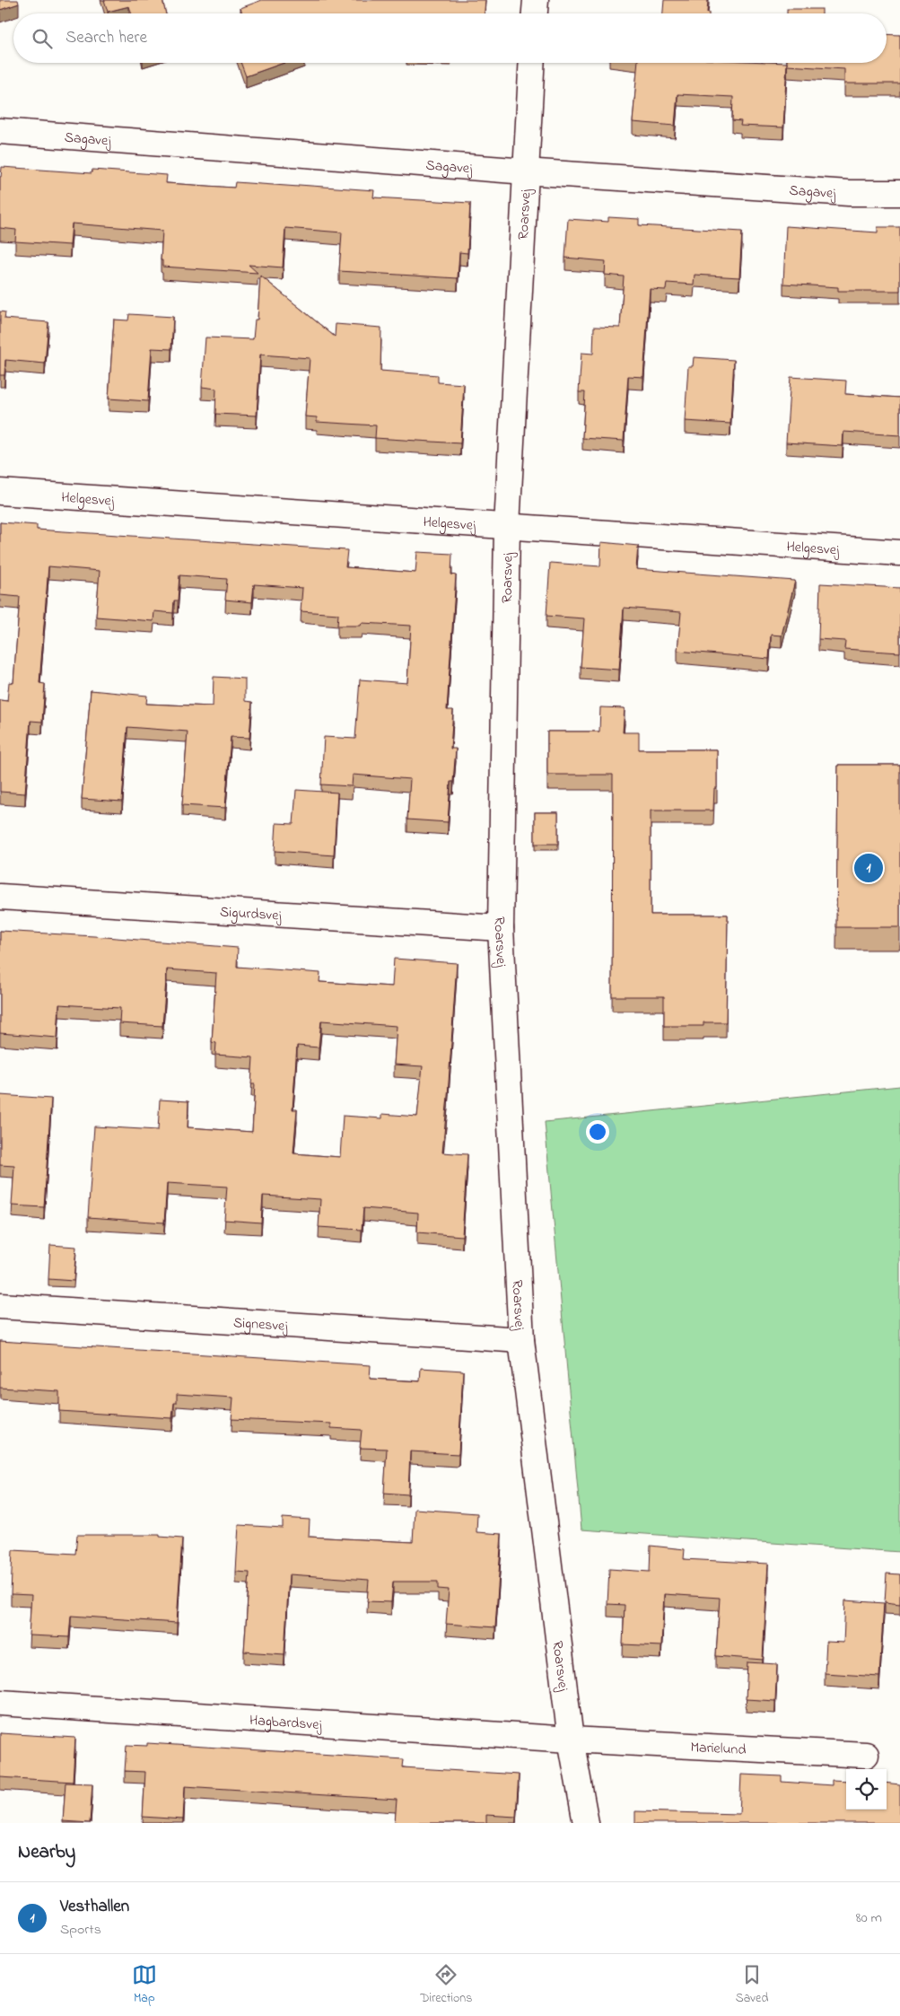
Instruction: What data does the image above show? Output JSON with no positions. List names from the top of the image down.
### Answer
{
  "streets": {
    "street": [
      "Sagavej",
      "Roarsvej",
      "Helgesvej",
      "Sigurdsvej",
      "Signesvej",
      "Hagbardsvej",
      "Marielund"
    ]
  },
  "crossings": [
    ["Sagavej", "Roarsvej"],
    ["Roarsvej", "Helgesvej"],
    ["Roarsvej", "Sigurdsvej"],
    ["Roarsvej", "Signesvej"],
    ["Roarsvej", "Hagbardsvej"],
    ["Roarsvej", "Marielund"],
    ["Hagbardsvej", "Marielund"]
  ],
  "page": {
    "search": "Search here",
    "pins": "1",
    "heading": "Nearby",
    "list": [
      {
        "mark": "1",
        "name": "Vesthallen",
        "note": "Sports",
        "value": "80 m"
      }
    ],
    "nav": ["Map", "Directions", "Saved"]
  }
}
